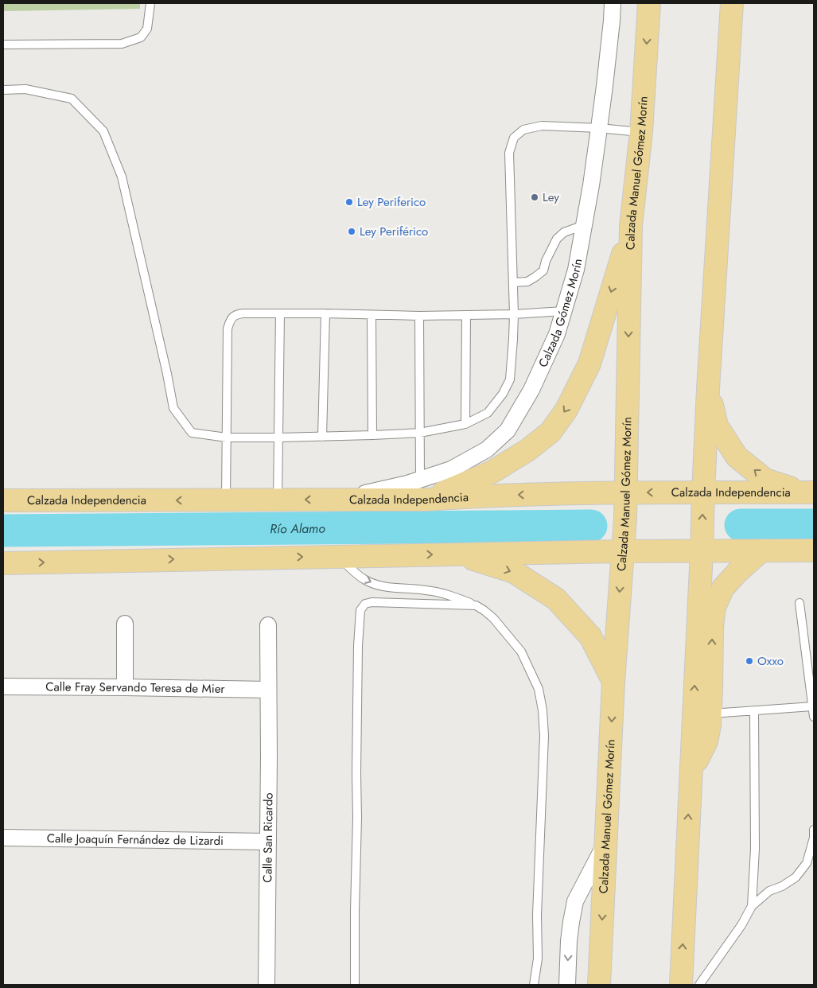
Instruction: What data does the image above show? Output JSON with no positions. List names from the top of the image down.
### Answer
{
  "streets": {
    "main road": ["Calzada Manuel Gómez Morín", "Calzada Independencia"],
    "street": [
      "Calzada Gómez Morín",
      "Calle Fray Servando Teresa de Mier",
      "Calle San Ricardo",
      "Calle Joaquín Fernández de Lizardi"
    ]
  },
  "crossings": [
    ["Calzada Manuel Gómez Morín", "Calzada Independencia"],
    ["Calzada Gómez Morín", "Calzada Independencia"],
    ["Calle Fray Servando Teresa de Mier", "Calle San Ricardo"],
    ["Calle San Ricardo", "Calle Joaquín Fernández de Lizardi"]
  ],
  "water": ["Río Alamo"],
  "places": [
    "Ley",
    "Ley Periferico",
    "Ley Periférico",
    "Oxxo"
  ]
}
